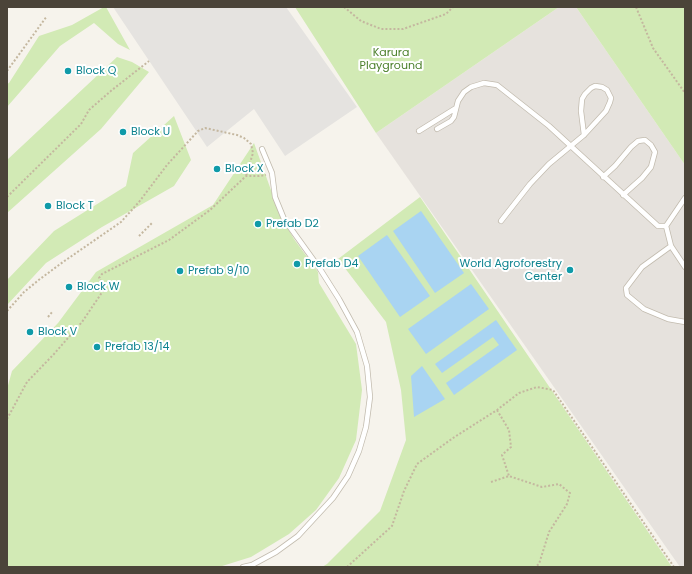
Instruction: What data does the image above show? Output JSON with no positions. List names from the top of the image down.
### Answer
{
  "parks": ["Karura Playground"],
  "places": [
    "Block Q",
    "Block U",
    "Block X",
    "Block T",
    "Prefab D2",
    "Prefab D4",
    "World Agroforestry Center",
    "Prefab 9/10",
    "Block W",
    "Block V",
    "Prefab 13/14"
  ]
}
